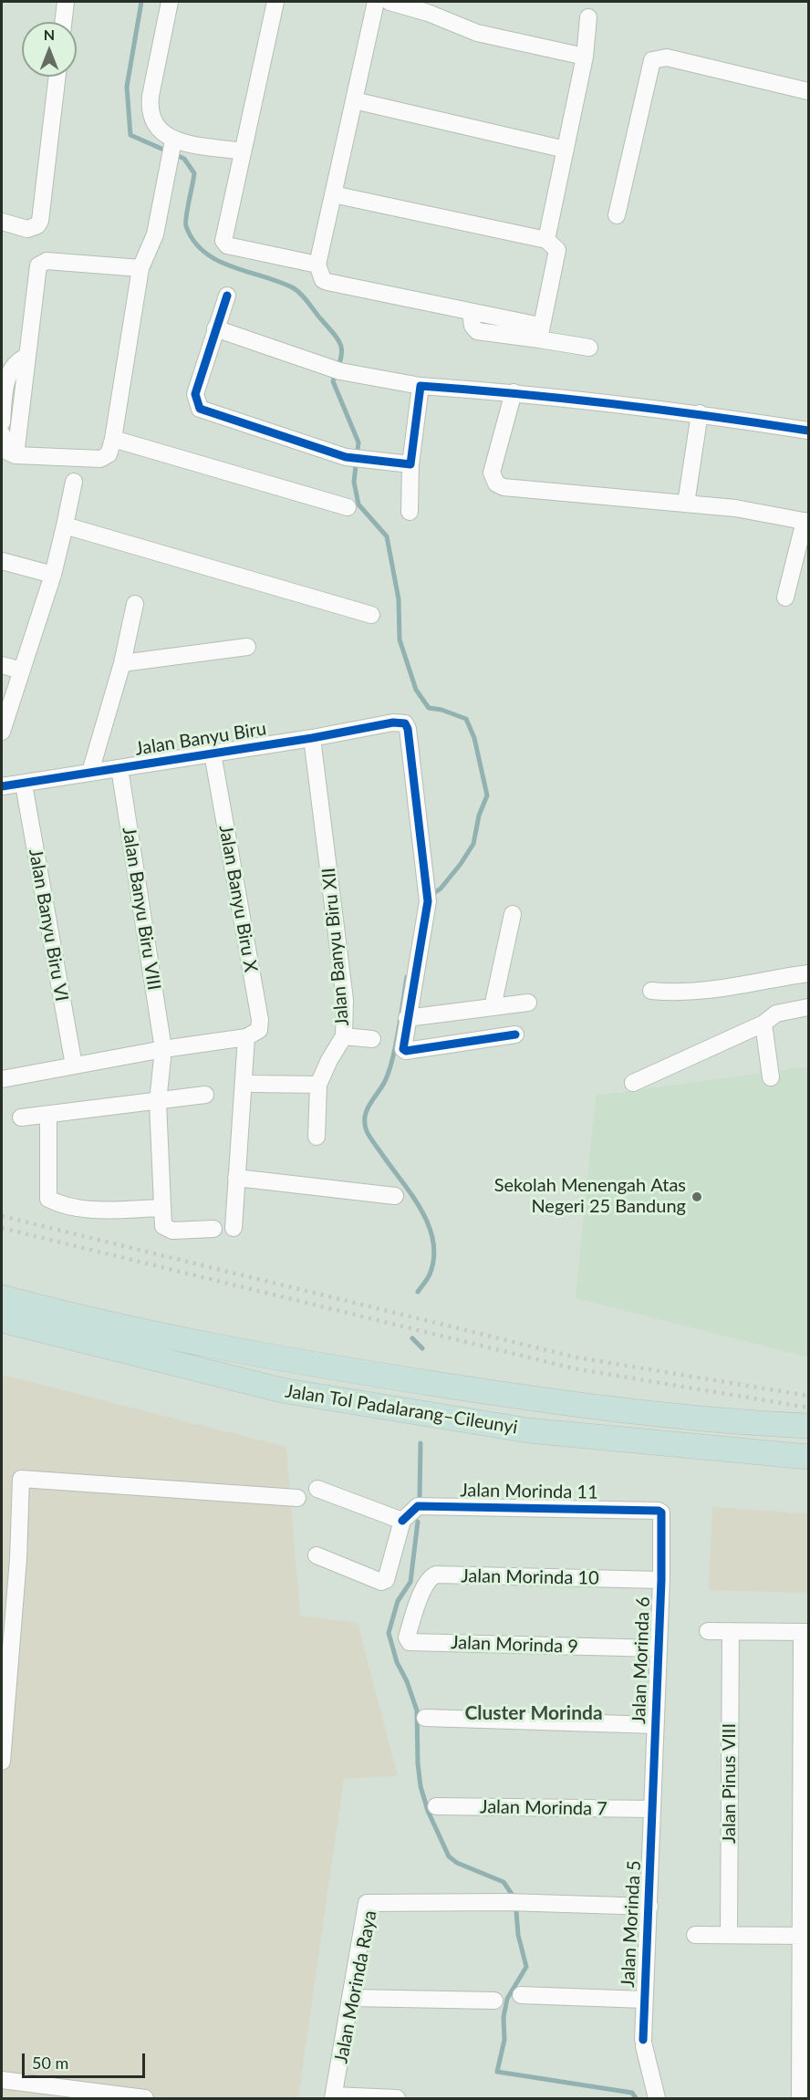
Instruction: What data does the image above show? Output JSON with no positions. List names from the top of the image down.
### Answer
{
  "streets": {
    "highway": ["Jalan Tol Padalarang–Cileunyi"],
    "street": [
      "Jalan Banyu Biru",
      "Jalan Banyu Biru X",
      "Jalan Banyu Biru VIII",
      "Jalan Banyu Biru VI",
      "Jalan Banyu Biru XII",
      "Jalan Morinda 11",
      "Jalan Morinda 10",
      "Jalan Morinda 9",
      "Jalan Morinda 6",
      "Jalan Pinus VIII",
      "Jalan Morinda 7",
      "Jalan Morinda 5",
      "Jalan Morinda Raya"
    ]
  },
  "crossings": [
    ["Jalan Banyu Biru", "Jalan Banyu Biru X"],
    ["Jalan Banyu Biru", "Jalan Banyu Biru VIII"],
    ["Jalan Banyu Biru", "Jalan Banyu Biru VI"],
    ["Jalan Banyu Biru", "Jalan Banyu Biru XII"],
    ["Jalan Morinda 11", "Jalan Morinda 6"],
    ["Jalan Morinda 10", "Jalan Morinda 9"],
    ["Jalan Morinda 10", "Jalan Morinda 6"],
    ["Jalan Morinda 9", "Jalan Morinda 6"],
    ["Jalan Morinda 6", "Jalan Morinda 7"],
    ["Jalan Morinda 6", "Jalan Morinda 5"],
    ["Jalan Morinda 7", "Jalan Morinda 5"],
    ["Jalan Morinda 5", "Jalan Morinda Raya"]
  ],
  "districts": ["Cluster Morinda"],
  "places": ["Sekolah Menengah Atas Negeri 25 Bandung"],
  "scale_bar": "50 m",
  "north": "top"
}
